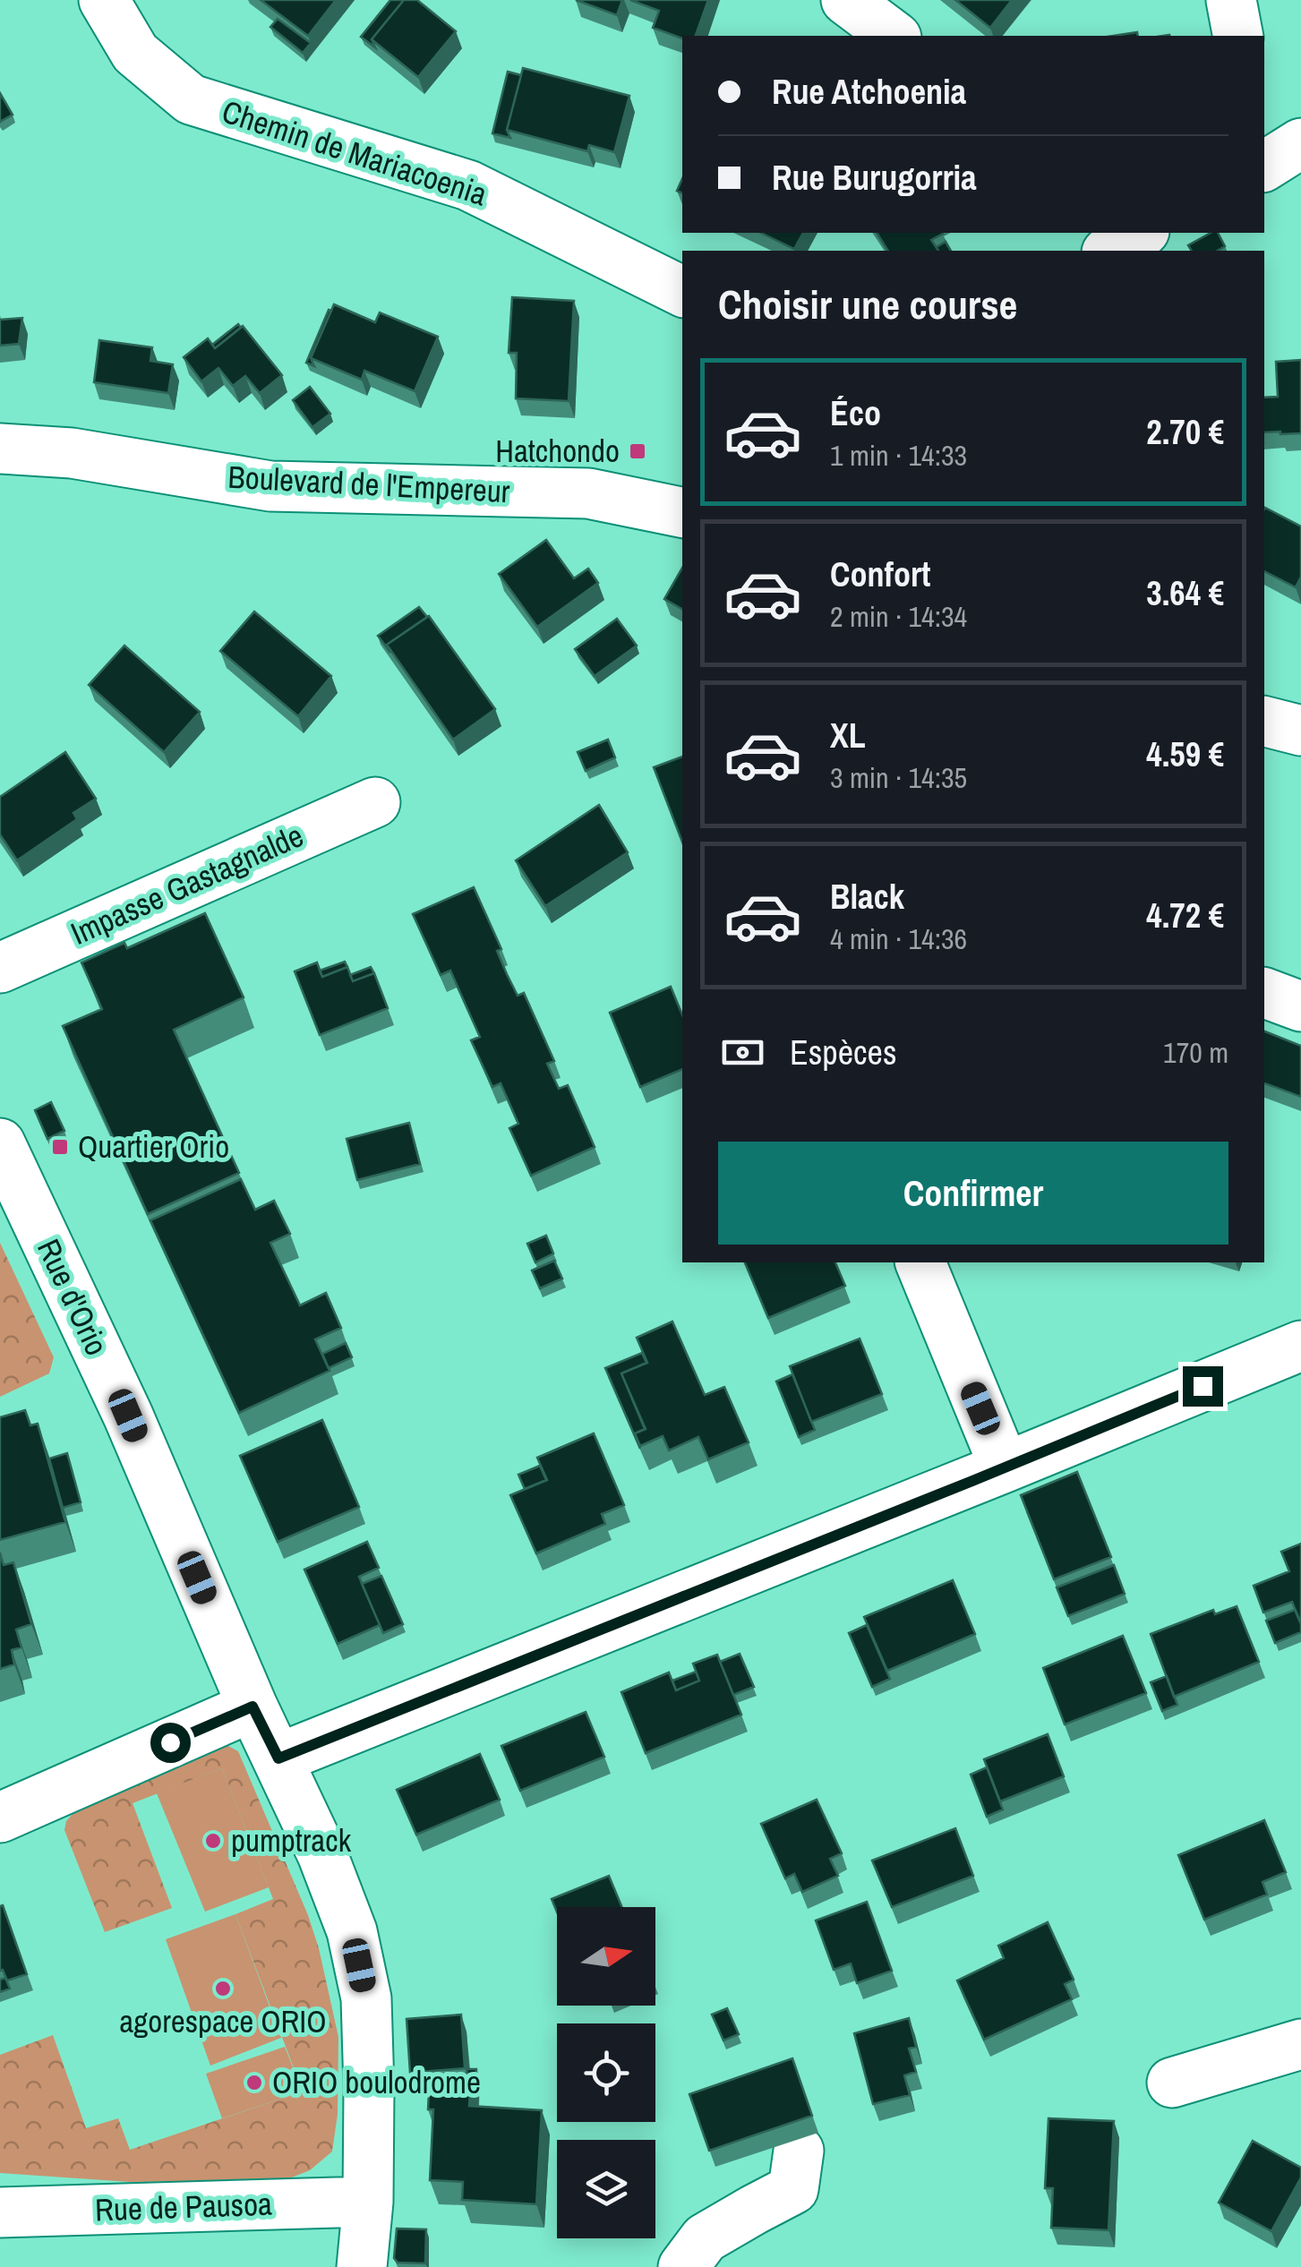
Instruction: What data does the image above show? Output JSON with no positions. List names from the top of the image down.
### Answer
{
  "streets": {
    "street": [
      "Chemin de Mariacoenia",
      "Boulevard de l'Empereur",
      "Impasse Gastagnalde",
      "Rue d'Orio",
      "Rue de Pausoa"
    ]
  },
  "crossings": [
    ["Rue d'Orio", "Rue de Pausoa"]
  ],
  "places": {
    "transit": ["Hatchondo", "Quartier Orio"],
    "other": ["pumptrack", "agorespace ORIO", "ORIO boulodrome"]
  },
  "north": "right",
  "page": {
    "banner": ["Rue Atchoenia", "Rue Burugorria"],
    "heading": "Choisir une course",
    "list": [
      {
        "name": "Éco",
        "note": "1 min · 14:33",
        "value": "2.70 €"
      },
      {
        "name": "Confort",
        "note": "2 min · 14:34",
        "value": "3.64 €"
      },
      {
        "name": "XL",
        "note": "3 min · 14:35",
        "value": "4.59 €"
      },
      {
        "name": "Black",
        "note": "4 min · 14:36",
        "value": "4.72 €"
      }
    ],
    "pay": ["Espèces", "170 m"],
    "buttons": "Confirmer"
  }
}
